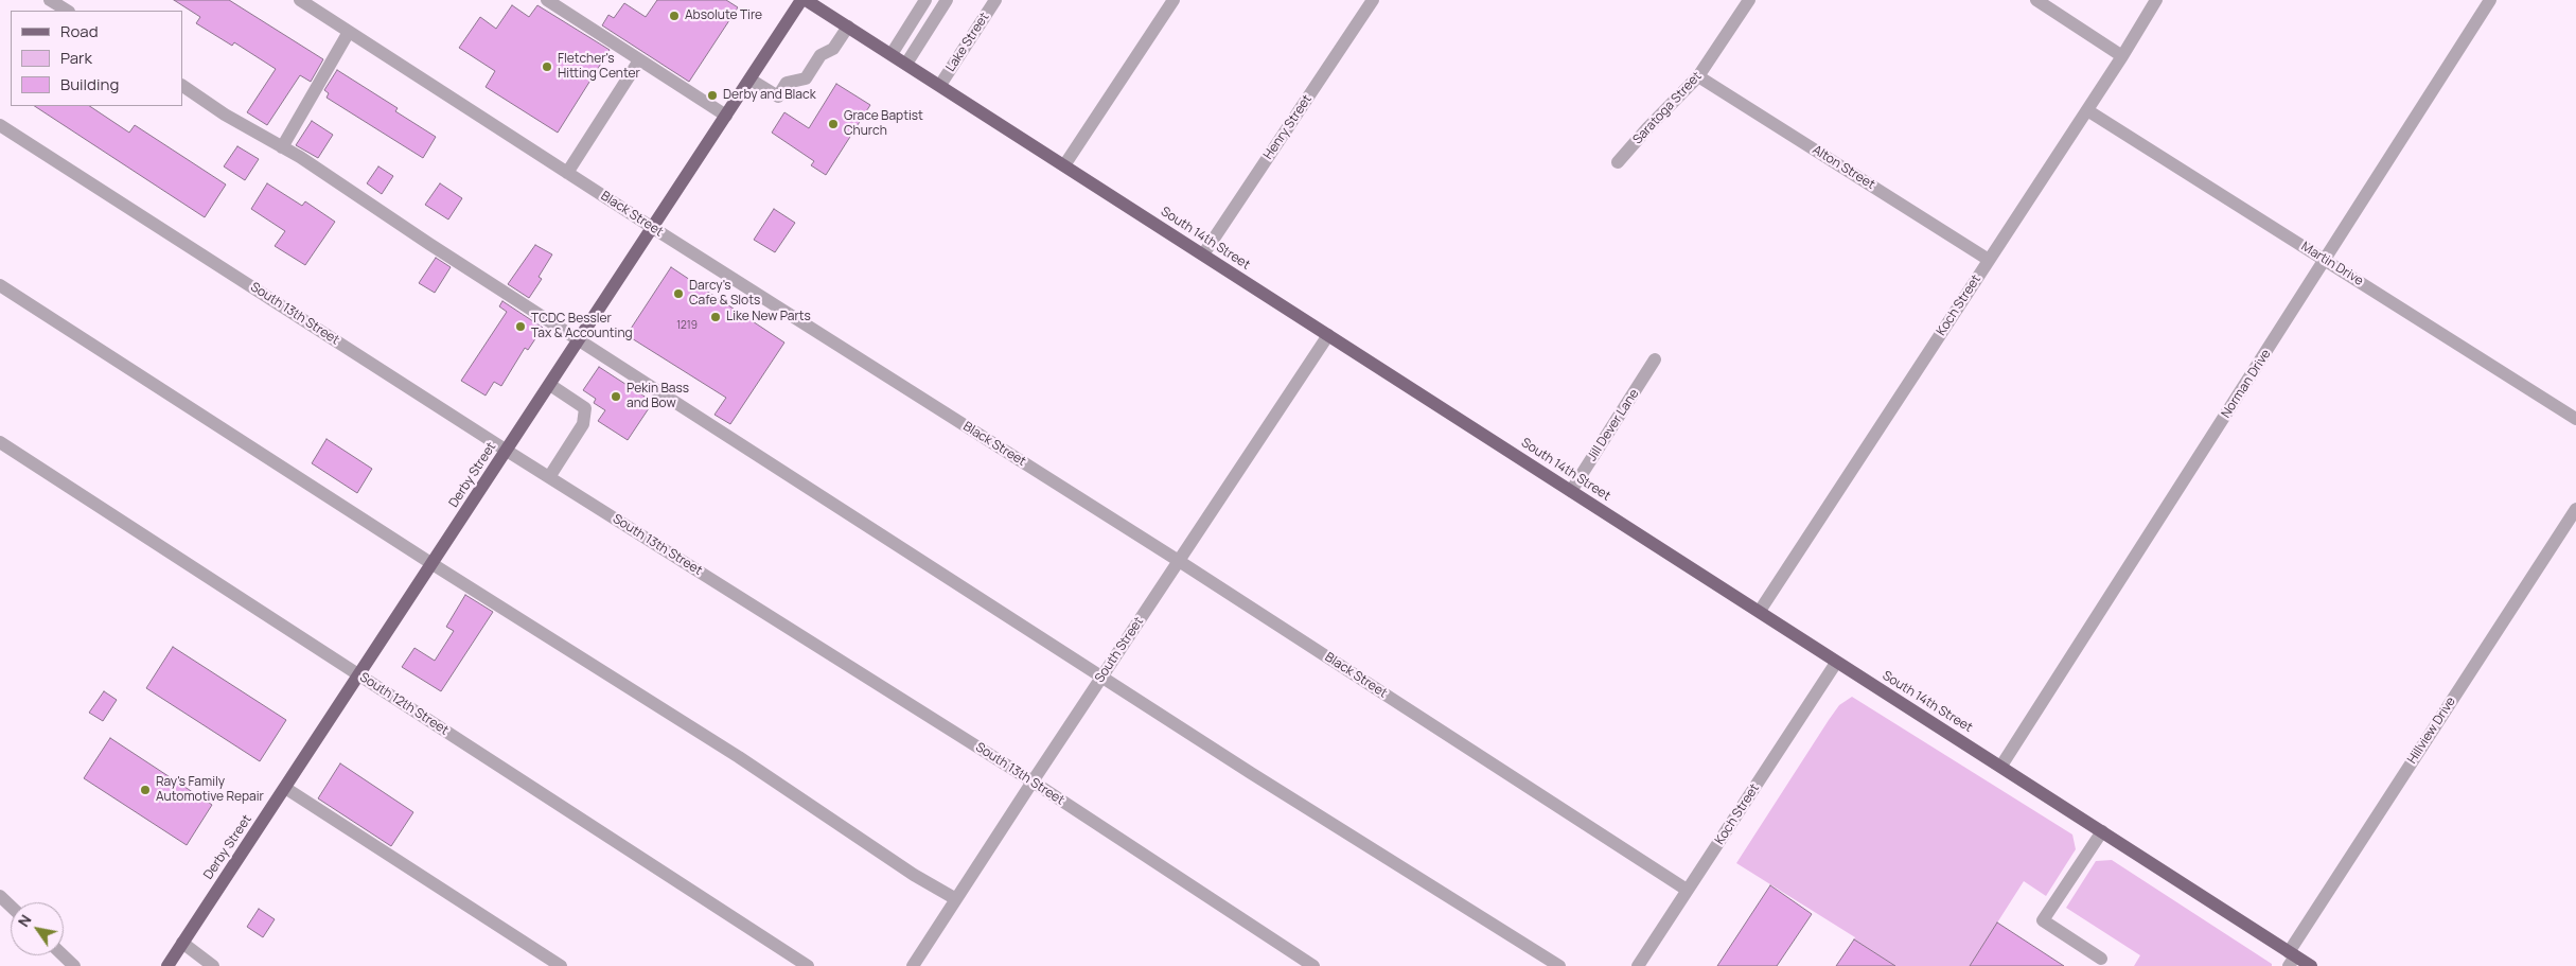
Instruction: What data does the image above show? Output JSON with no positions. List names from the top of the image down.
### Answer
{
  "streets": {
    "main road": ["South 14th Street", "Derby Street"],
    "street": [
      "Lake Street",
      "Saratoga Street",
      "Henry Street",
      "Alton Street",
      "Black Street",
      "Martin Drive",
      "Koch Street",
      "South 13th Street",
      "Norman Drive",
      "Jill Dever Lane",
      "South Street",
      "South 12th Street",
      "Hillview Drive"
    ]
  },
  "crossings": [
    ["Lake Street", "South 14th Street"],
    ["Saratoga Street", "Alton Street"],
    ["Henry Street", "South 14th Street"],
    ["Alton Street", "Koch Street"],
    ["Black Street", "Koch Street"],
    ["Black Street", "Derby Street"],
    ["Black Street", "South Street"],
    ["South 14th Street", "Koch Street"],
    ["South 14th Street", "Norman Drive"],
    ["South 14th Street", "Jill Dever Lane"],
    ["South 14th Street", "Derby Street"],
    ["South 14th Street", "South Street"],
    ["South 14th Street", "Hillview Drive"],
    ["Martin Drive", "Koch Street"],
    ["Martin Drive", "Norman Drive"],
    ["South 13th Street", "Derby Street"],
    ["South 13th Street", "South Street"],
    ["Derby Street", "South 12th Street"]
  ],
  "places": [
    "Absolute Tire",
    "Fletcher's Hitting Center",
    "Derby and Black",
    "Grace Baptist Church",
    "Darcy's Cafe & Slots",
    "Like New Parts",
    "TCDC Bessler Tax & Accounting",
    "Pekin Bass and Bow",
    "Ray's Family Automotive Repair"
  ],
  "house_numbers": ["1219"],
  "legend": ["Road", "Park", "Building"],
  "north": "top left"
}
